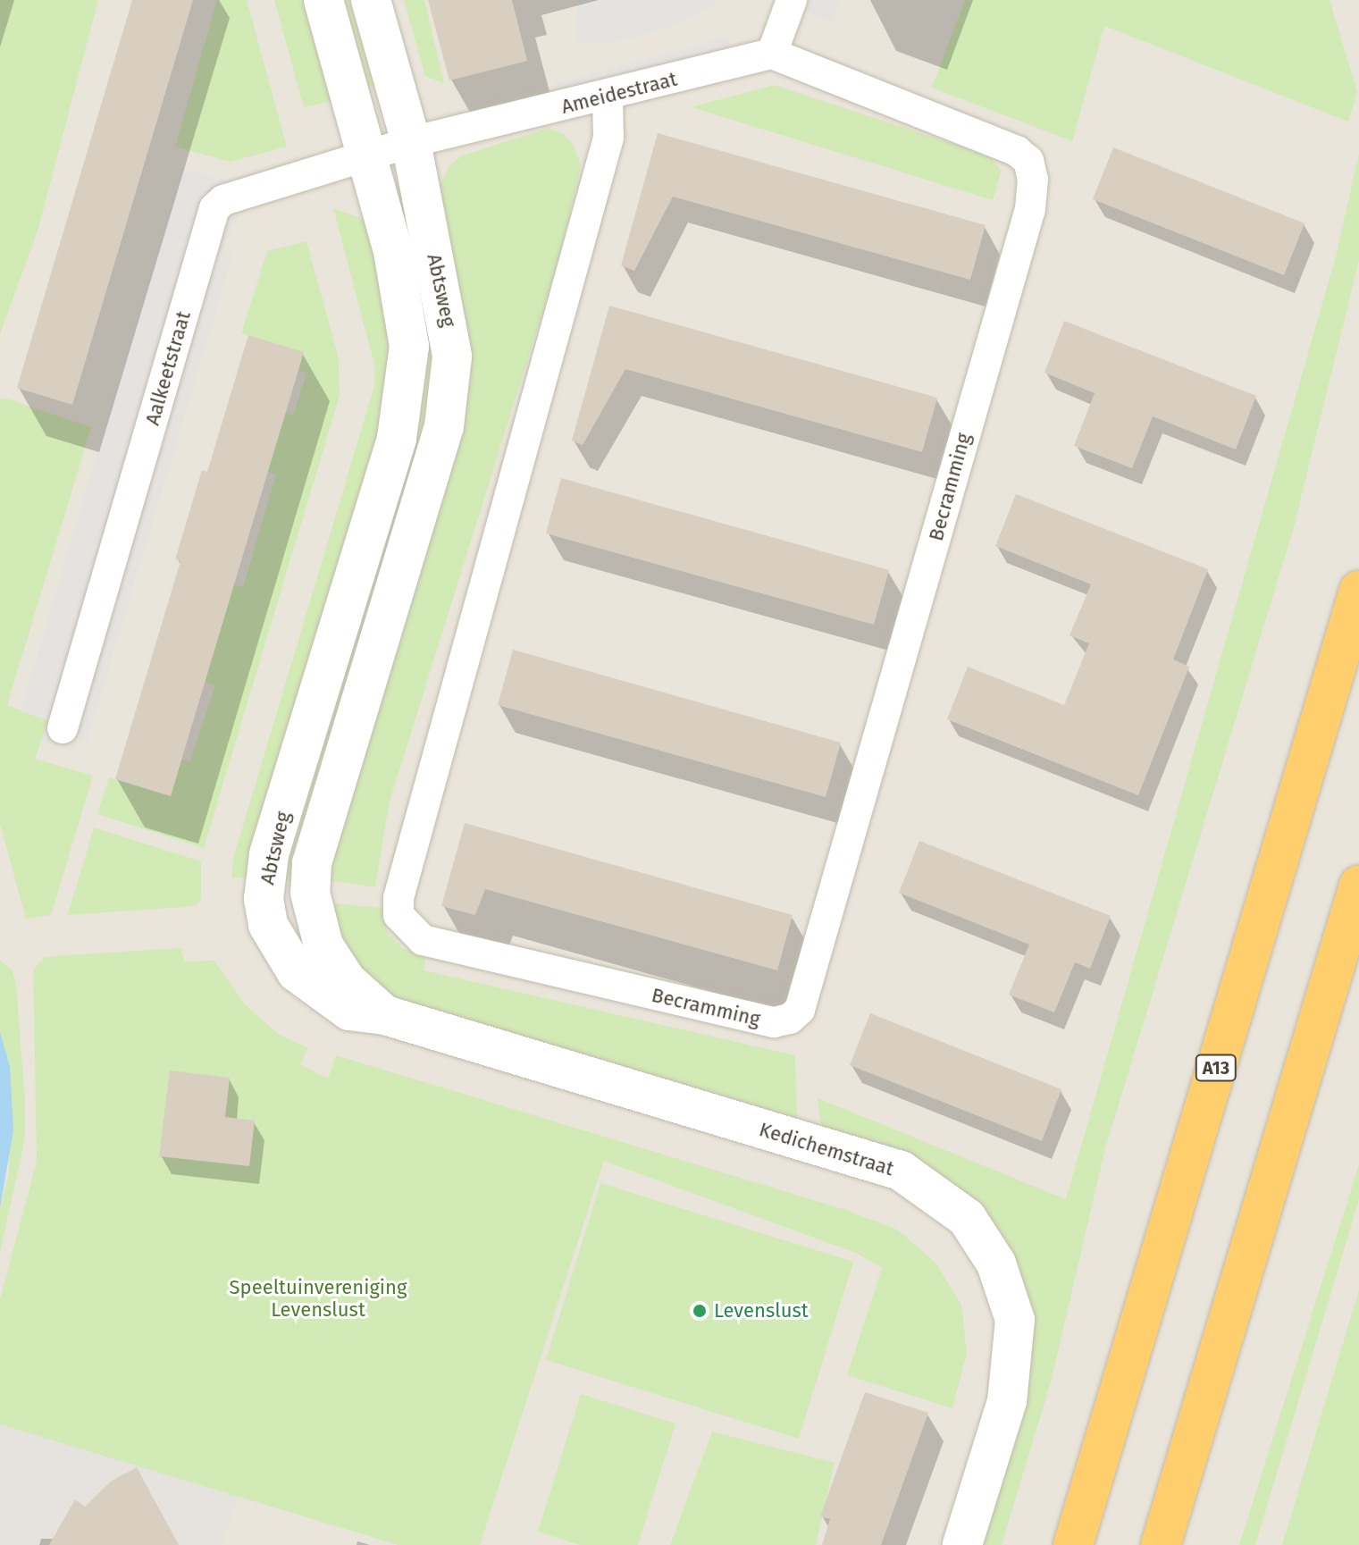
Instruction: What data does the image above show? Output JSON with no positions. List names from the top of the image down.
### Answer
{
  "streets": {
    "highway": ["A13"],
    "street": [
      "Ameidestraat",
      "Abtsweg",
      "Aalkeetstraat",
      "Becramming",
      "Kedichemstraat"
    ]
  },
  "crossings": [
    ["Ameidestraat", "Abtsweg"],
    ["Ameidestraat", "Aalkeetstraat"],
    ["Ameidestraat", "Becramming"],
    ["Abtsweg", "Aalkeetstraat"],
    ["Abtsweg", "Kedichemstraat"]
  ],
  "parks": ["Speeltuinvereniging Levenslust"],
  "places": ["Levenslust"]
}
